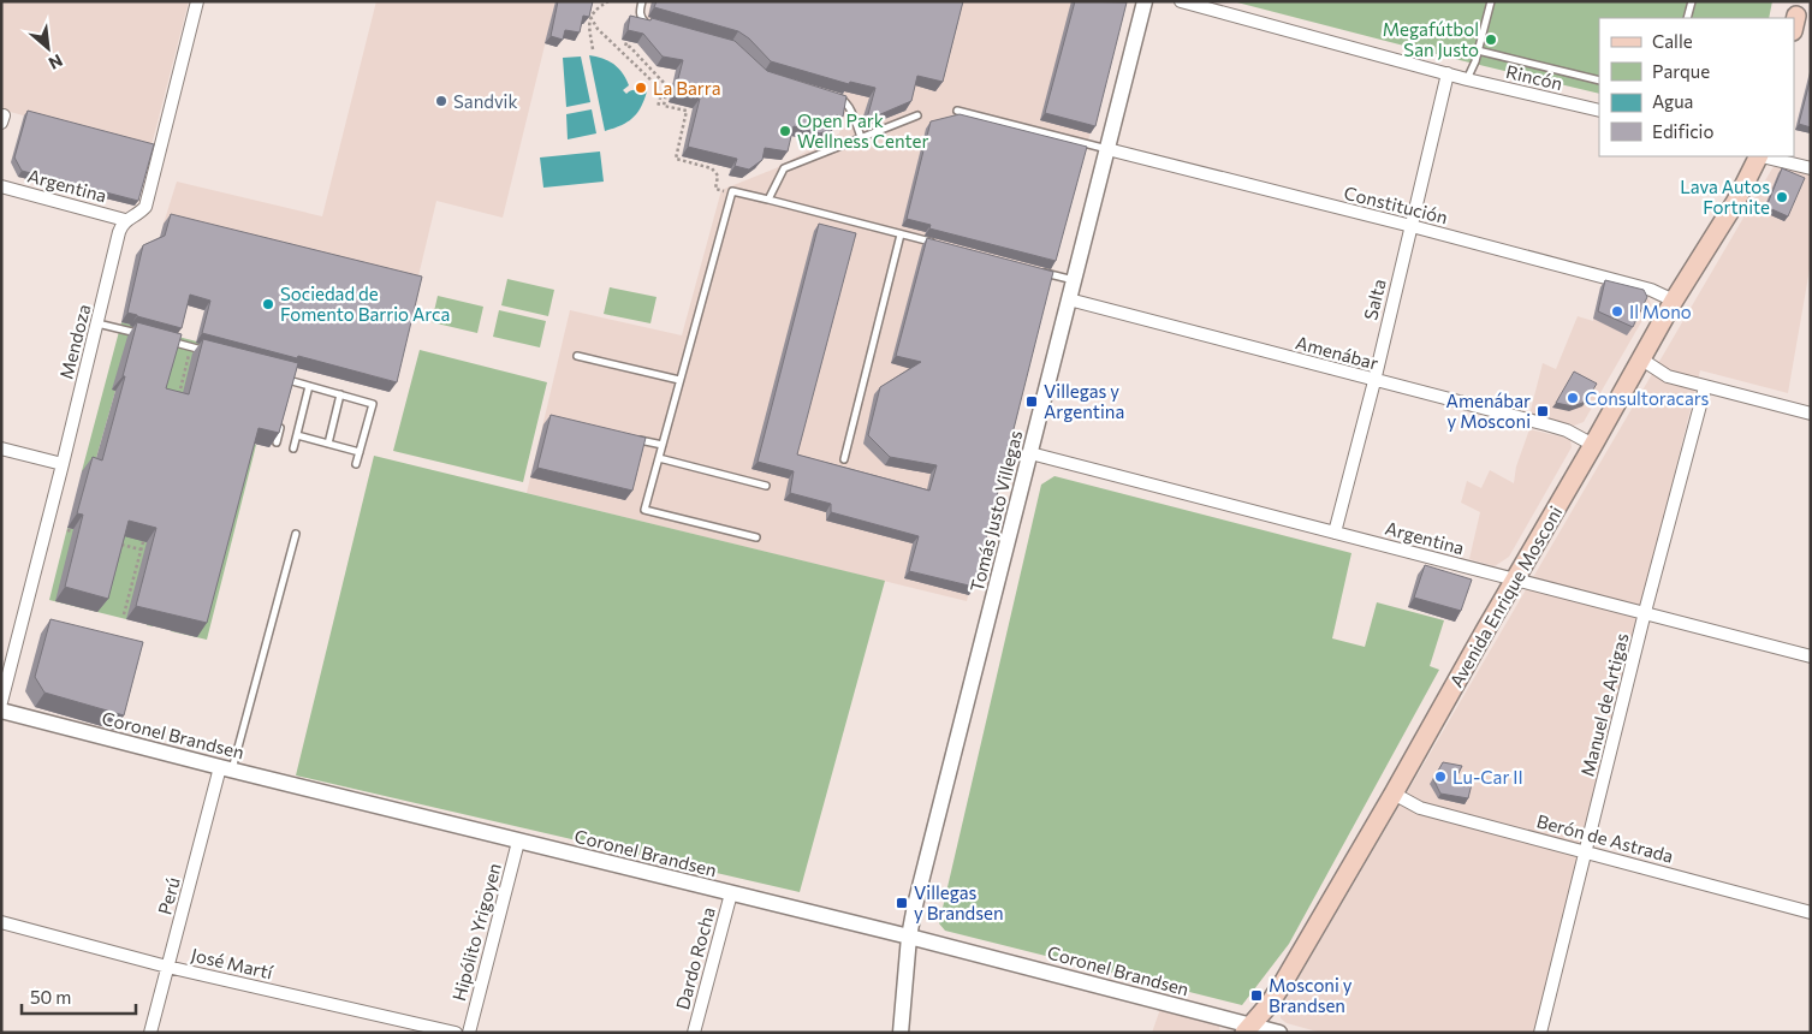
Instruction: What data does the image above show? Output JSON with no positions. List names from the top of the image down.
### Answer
{
  "streets": {
    "main road": ["Avenida Enrique Mosconi"],
    "street": [
      "Rincón",
      "Argentina",
      "Constitución",
      "Salta",
      "Mendoza",
      "Amenábar",
      "Tomás Justo Villegas",
      "Manuel de Artigas",
      "Coronel Brandsen",
      "Berón de Astrada",
      "Perú",
      "Hipólito Yrigoyen",
      "Dardo Rocha",
      "José Martí"
    ]
  },
  "crossings": [
    ["Rincón", "Salta"],
    ["Argentina", "Salta"],
    ["Argentina", "Mendoza"],
    ["Argentina", "Tomás Justo Villegas"],
    ["Argentina", "Avenida Enrique Mosconi"],
    ["Argentina", "Manuel de Artigas"],
    ["Constitución", "Salta"],
    ["Constitución", "Tomás Justo Villegas"],
    ["Constitución", "Avenida Enrique Mosconi"],
    ["Salta", "Amenábar"],
    ["Amenábar", "Tomás Justo Villegas"],
    ["Amenábar", "Avenida Enrique Mosconi"],
    ["Tomás Justo Villegas", "Coronel Brandsen"],
    ["Avenida Enrique Mosconi", "Coronel Brandsen"],
    ["Avenida Enrique Mosconi", "Berón de Astrada"],
    ["Manuel de Artigas", "Berón de Astrada"],
    ["Coronel Brandsen", "Perú"],
    ["Coronel Brandsen", "Hipólito Yrigoyen"],
    ["Coronel Brandsen", "Dardo Rocha"],
    ["Perú", "José Martí"]
  ],
  "places": {
    "other": [
      "Megafútbol San Justo",
      "La Barra",
      "Sandvik",
      "Open Park Wellness Center",
      "Lava Autos Fortnite",
      "Sociedad de Fomento Barrio Arca",
      "Il Mono",
      "Consultoracars",
      "Lu-Car II"
    ],
    "transit": [
      "Villegas y Argentina",
      "Amenábar y Mosconi",
      "Villegas y Brandsen",
      "Mosconi y Brandsen"
    ]
  },
  "legend": [
    "Calle",
    "Parque",
    "Agua",
    "Edificio"
  ],
  "scale_bar": "50 m",
  "north": "bottom right"
}
